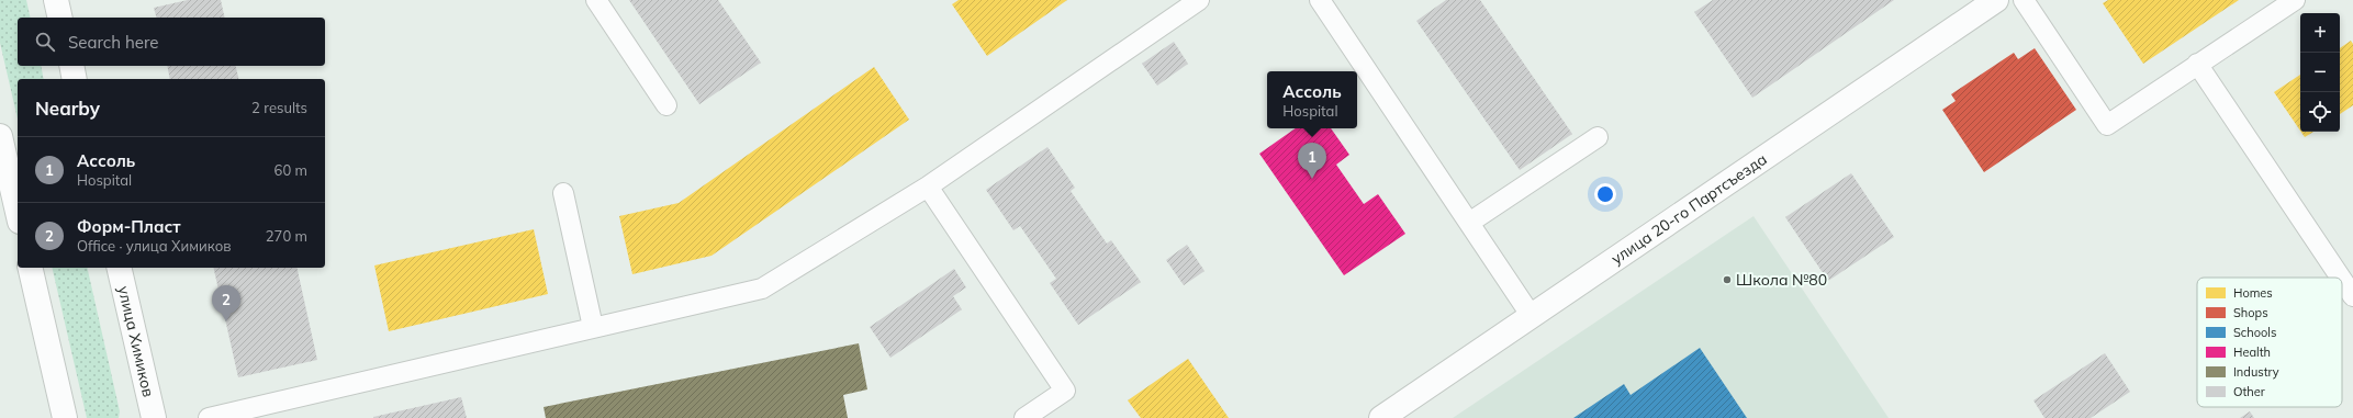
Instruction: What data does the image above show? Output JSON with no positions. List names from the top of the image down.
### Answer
{
  "streets": {
    "street": ["улица 20-го Партсъезда", "улица Химиков"]
  },
  "places": ["Школа №80"],
  "legend": [
    "Homes",
    "Shops",
    "Schools",
    "Health",
    "Industry",
    "Other"
  ],
  "page": {
    "map_buttons": ["+", "−"],
    "search": "Search here",
    "popup": ["Ассоль", "Hospital"],
    "heading": ["Nearby", "2 results"],
    "list": [
      {
        "mark": "1",
        "name": "Ассоль",
        "note": "Hospital",
        "value": "60 m"
      },
      {
        "mark": "2",
        "name": "Форм-Пласт",
        "note": "Office · улица Химиков",
        "value": "270 m"
      }
    ],
    "pins": ["1", "2"]
  }
}
